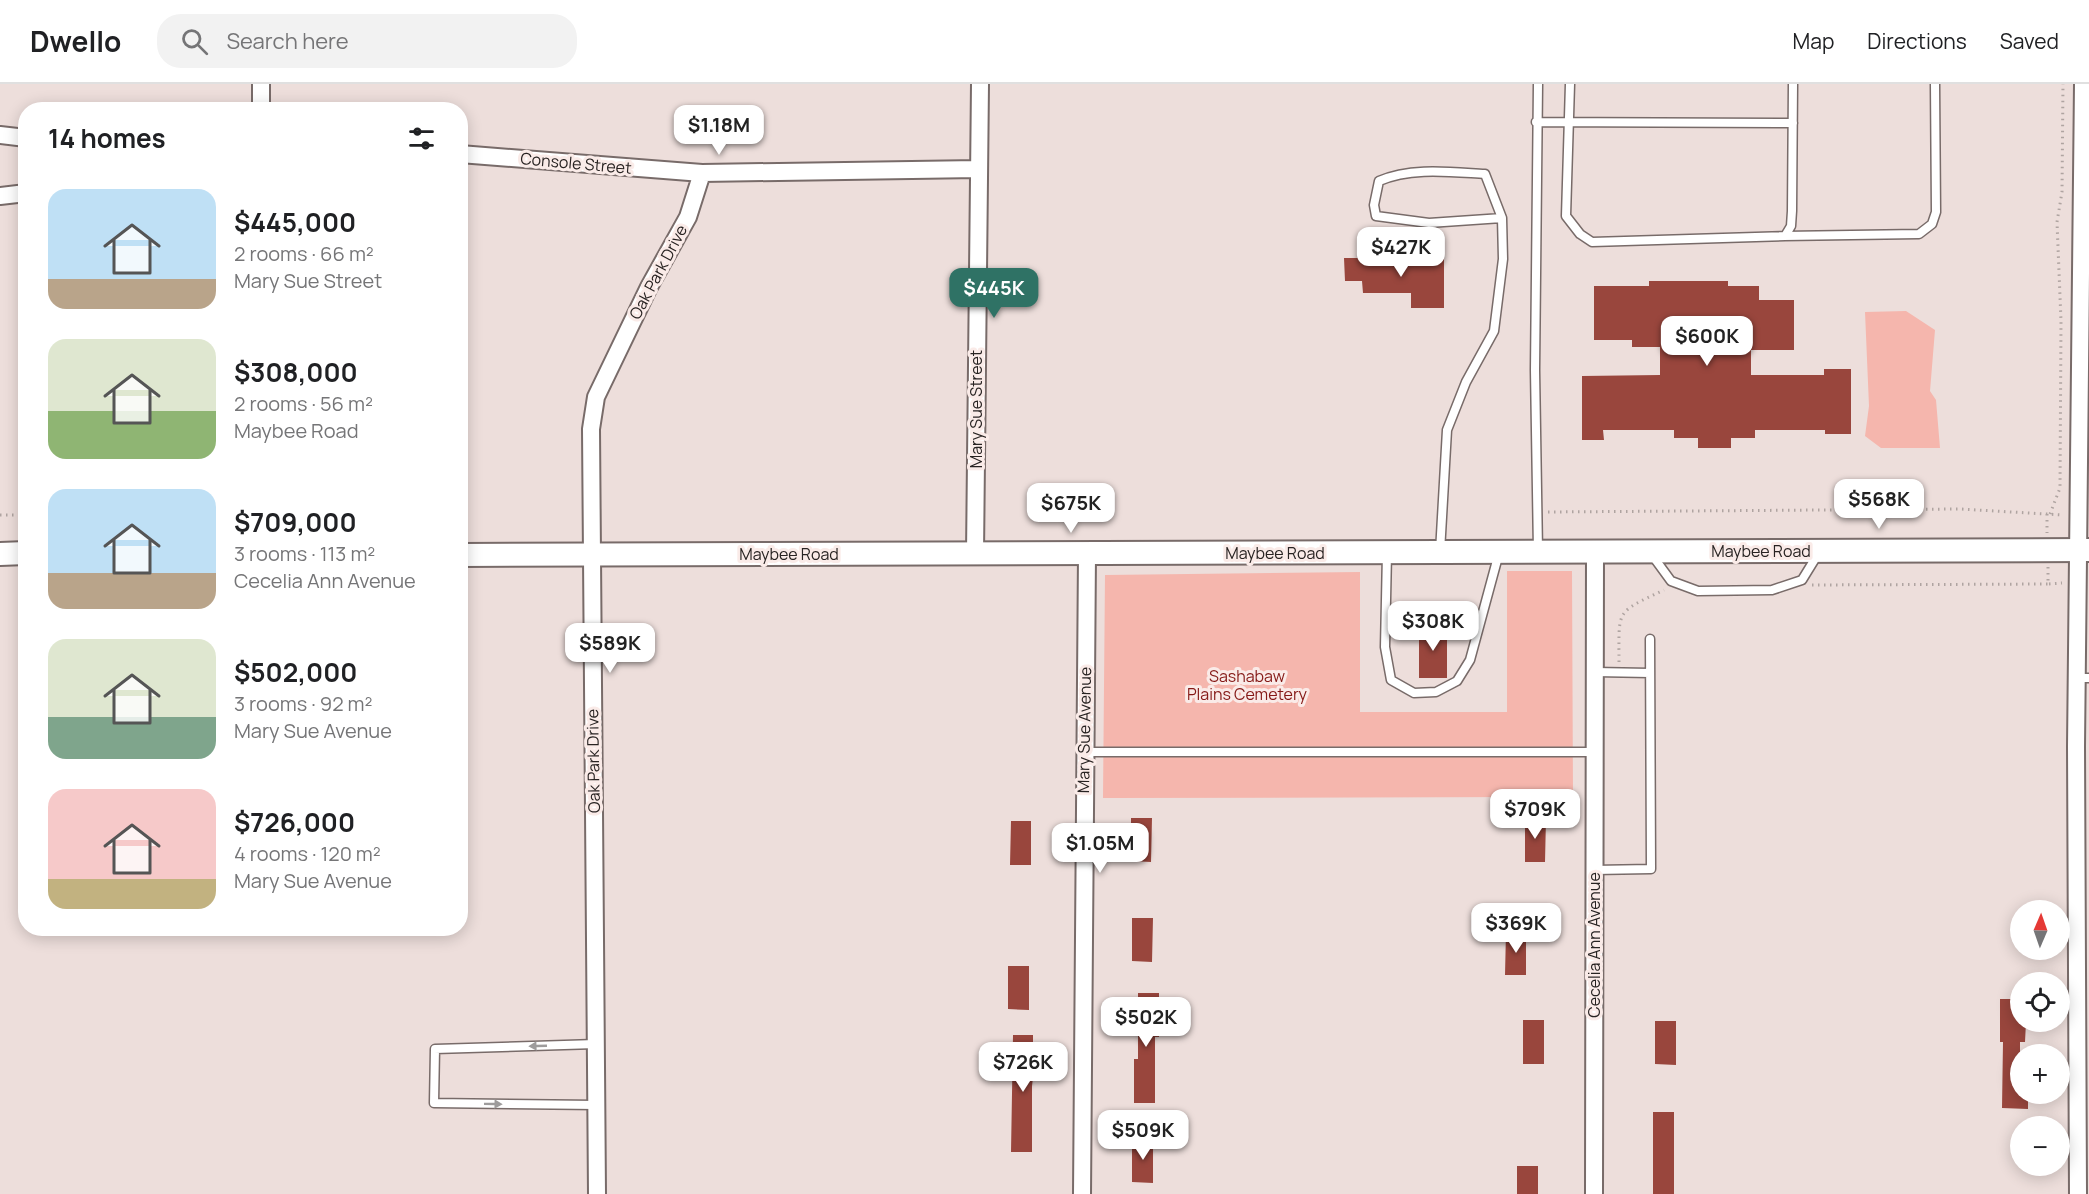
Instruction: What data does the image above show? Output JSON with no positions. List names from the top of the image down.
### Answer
{
  "streets": {
    "main road": ["Maybee Road"],
    "street": [
      "Console Street",
      "Oak Park Drive",
      "Mary Sue Street",
      "Mary Sue Avenue",
      "Cecelia Ann Avenue"
    ]
  },
  "crossings": [
    ["Console Street", "Oak Park Drive"],
    ["Console Street", "Mary Sue Street"],
    ["Oak Park Drive", "Maybee Road"],
    ["Mary Sue Street", "Maybee Road"],
    ["Maybee Road", "Mary Sue Avenue"],
    ["Maybee Road", "Cecelia Ann Avenue"]
  ],
  "parks": ["Sashabaw Plains Cemetery"],
  "north": "top",
  "page": {
    "header": "Dwello",
    "search": "Search here",
    "nav": ["Map", "Directions", "Saved"],
    "heading": "14 homes",
    "price": [
      "$1.18M",
      "$427K",
      "$445K",
      "$600K",
      "$568K",
      "$675K",
      "$308K",
      "$589K",
      "$709K",
      "$1.05M",
      "$369K",
      "$502K",
      "$726K",
      "$509K"
    ],
    "list": [
      {
        "name": "$445,000",
        "note": "2 rooms · 66 m² · Mary Sue Street"
      },
      {
        "name": "$308,000",
        "note": "2 rooms · 56 m² · Maybee Road"
      },
      {
        "name": "$709,000",
        "note": "3 rooms · 113 m² · Cecelia Ann Avenue"
      },
      {
        "name": "$502,000",
        "note": "3 rooms · 92 m² · Mary Sue Avenue"
      },
      {
        "name": "$726,000",
        "note": "4 rooms · 120 m² · Mary Sue Avenue"
      }
    ],
    "map_buttons": ["+", "−"]
  }
}
